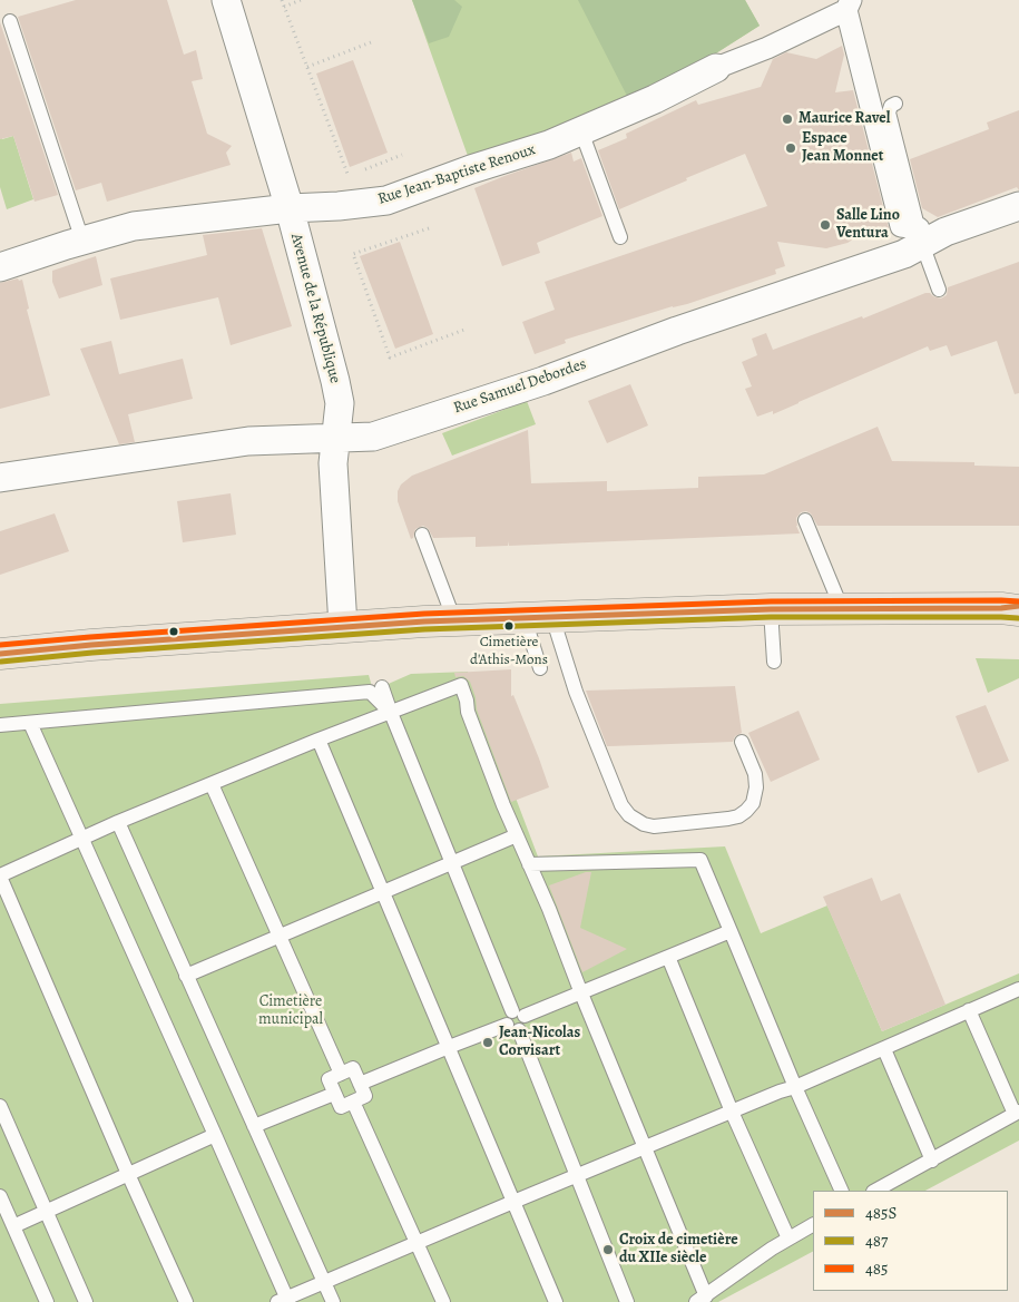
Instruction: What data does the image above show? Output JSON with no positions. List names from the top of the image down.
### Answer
{
  "streets": {
    "street": ["Rue Jean-Baptiste Renoux", "Avenue de la République", "Rue Samuel Debordes"]
  },
  "crossings": [
    ["Rue Jean-Baptiste Renoux", "Avenue de la République"],
    ["Avenue de la République", "Rue Samuel Debordes"]
  ],
  "parks": ["Cimetière municipal"],
  "places": [
    "Maurice Ravel",
    "Espace Jean Monnet",
    "Salle Lino Ventura",
    "Cimetière d'Athis-Mons",
    "Jean-Nicolas Corvisart",
    "Croix de cimetière du XIIe siècle"
  ],
  "lines": ["transit line 485", "transit line 485S", "transit line 487"],
  "legend": ["485S", "487", "485"]
}
